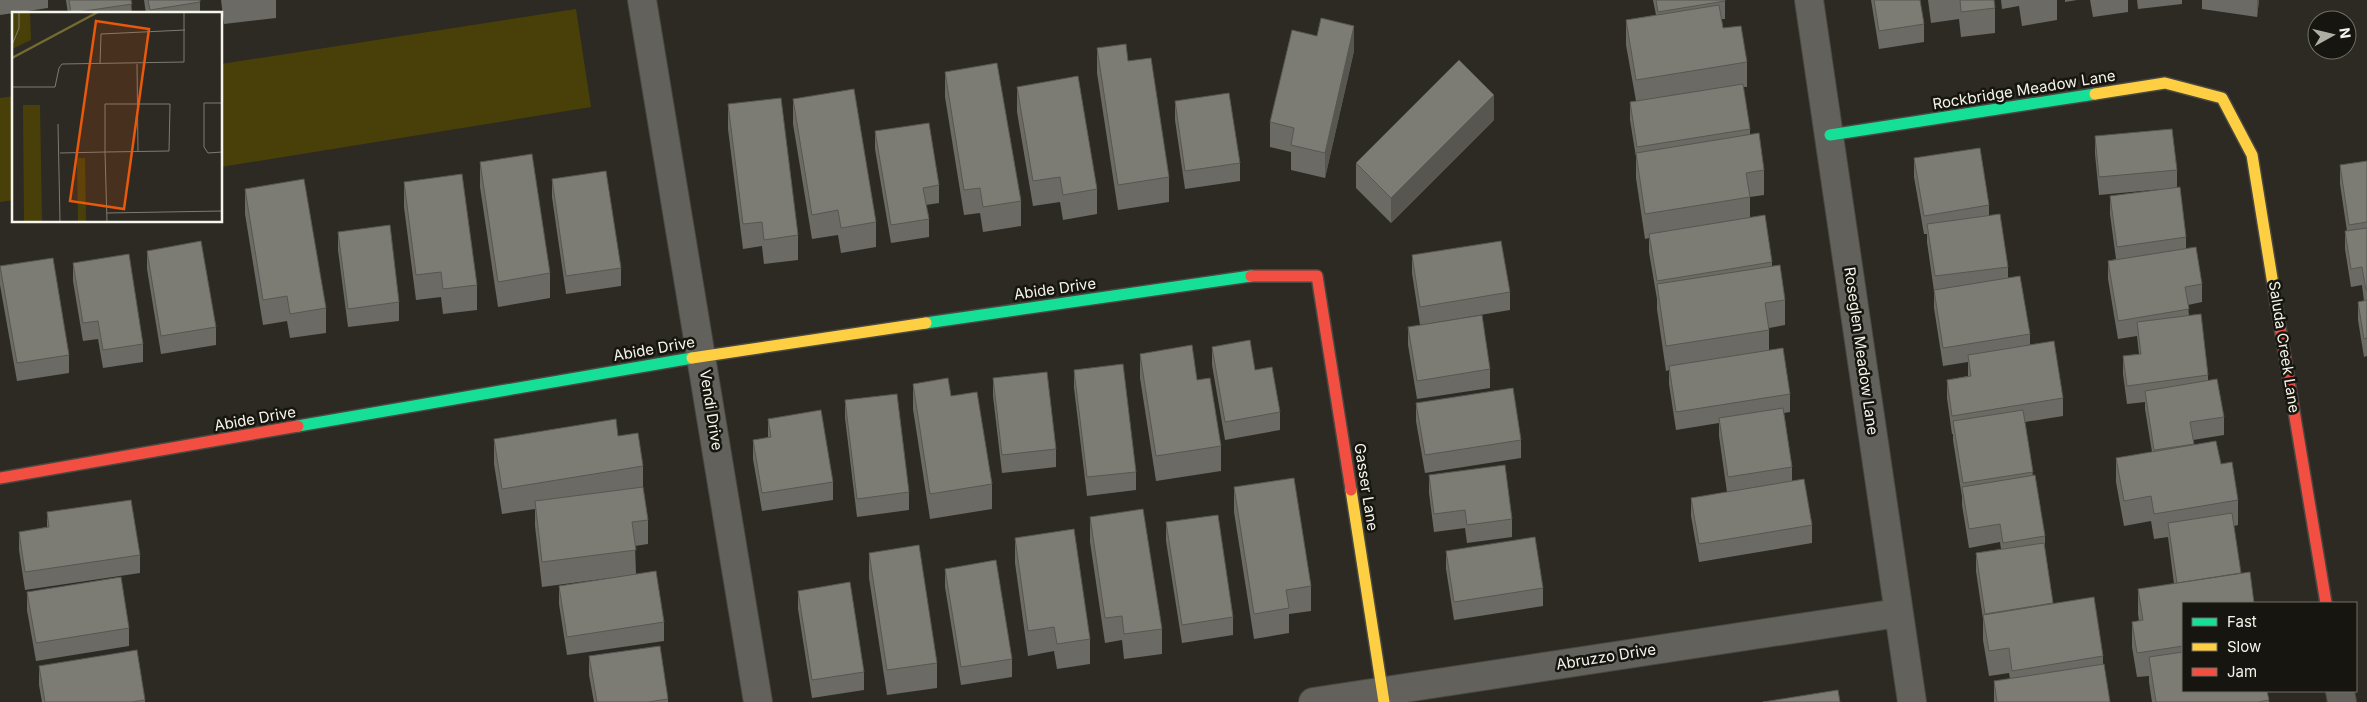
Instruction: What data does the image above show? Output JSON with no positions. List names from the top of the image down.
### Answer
{
  "streets": {
    "street": [
      "Rockbridge Meadow Lane",
      "Abide Drive",
      "Saluda Creek Lane",
      "Roseglen Meadow Lane",
      "Vendi Drive",
      "Gasser Lane",
      "Abruzzo Drive"
    ]
  },
  "crossings": [
    ["Rockbridge Meadow Lane", "Saluda Creek Lane"],
    ["Rockbridge Meadow Lane", "Roseglen Meadow Lane"],
    ["Abide Drive", "Vendi Drive"],
    ["Abide Drive", "Gasser Lane"],
    ["Roseglen Meadow Lane", "Abruzzo Drive"],
    ["Gasser Lane", "Abruzzo Drive"]
  ],
  "legend": ["Fast", "Slow", "Jam"],
  "north": "right"
}
